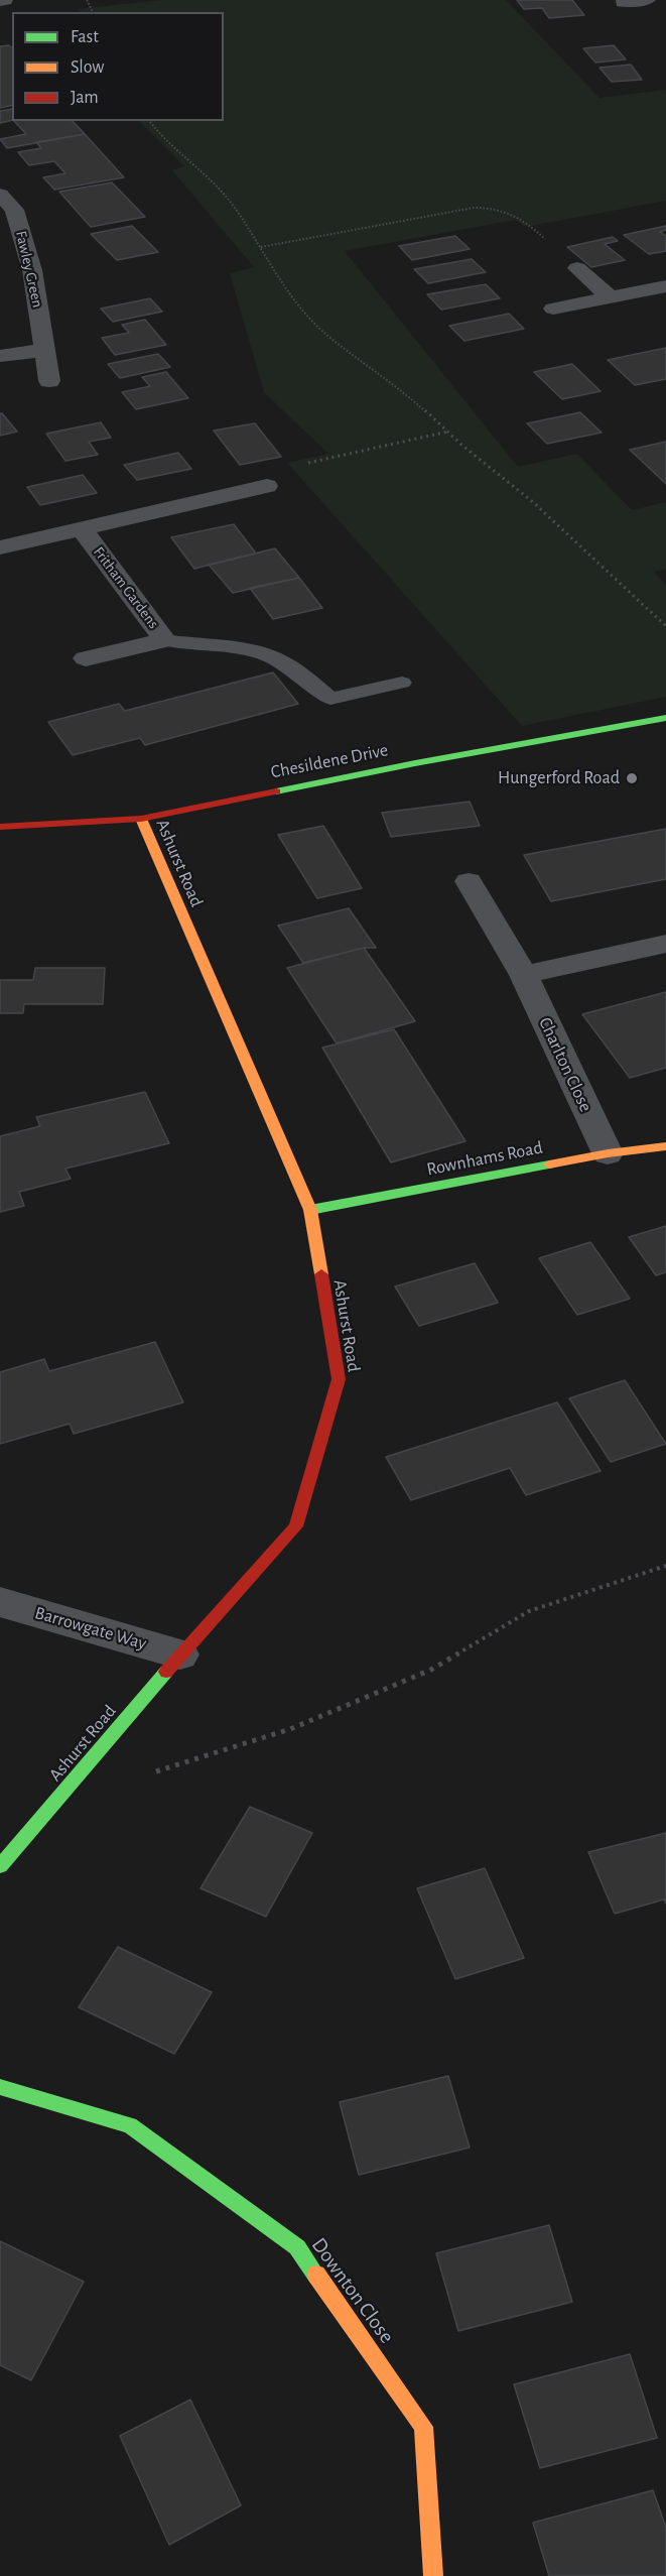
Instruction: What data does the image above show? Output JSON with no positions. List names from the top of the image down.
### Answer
{
  "streets": {
    "street": [
      "Fawley Green",
      "Fritham Gardens",
      "Chesildene Drive",
      "Ashurst Road",
      "Charlton Close",
      "Rownhams Road",
      "Barrowgate Way",
      "Downton Close"
    ]
  },
  "crossings": [
    ["Chesildene Drive", "Ashurst Road"],
    ["Ashurst Road", "Rownhams Road"],
    ["Ashurst Road", "Barrowgate Way"],
    ["Charlton Close", "Rownhams Road"]
  ],
  "places": ["Hungerford Road"],
  "legend": ["Fast", "Slow", "Jam"]
}
